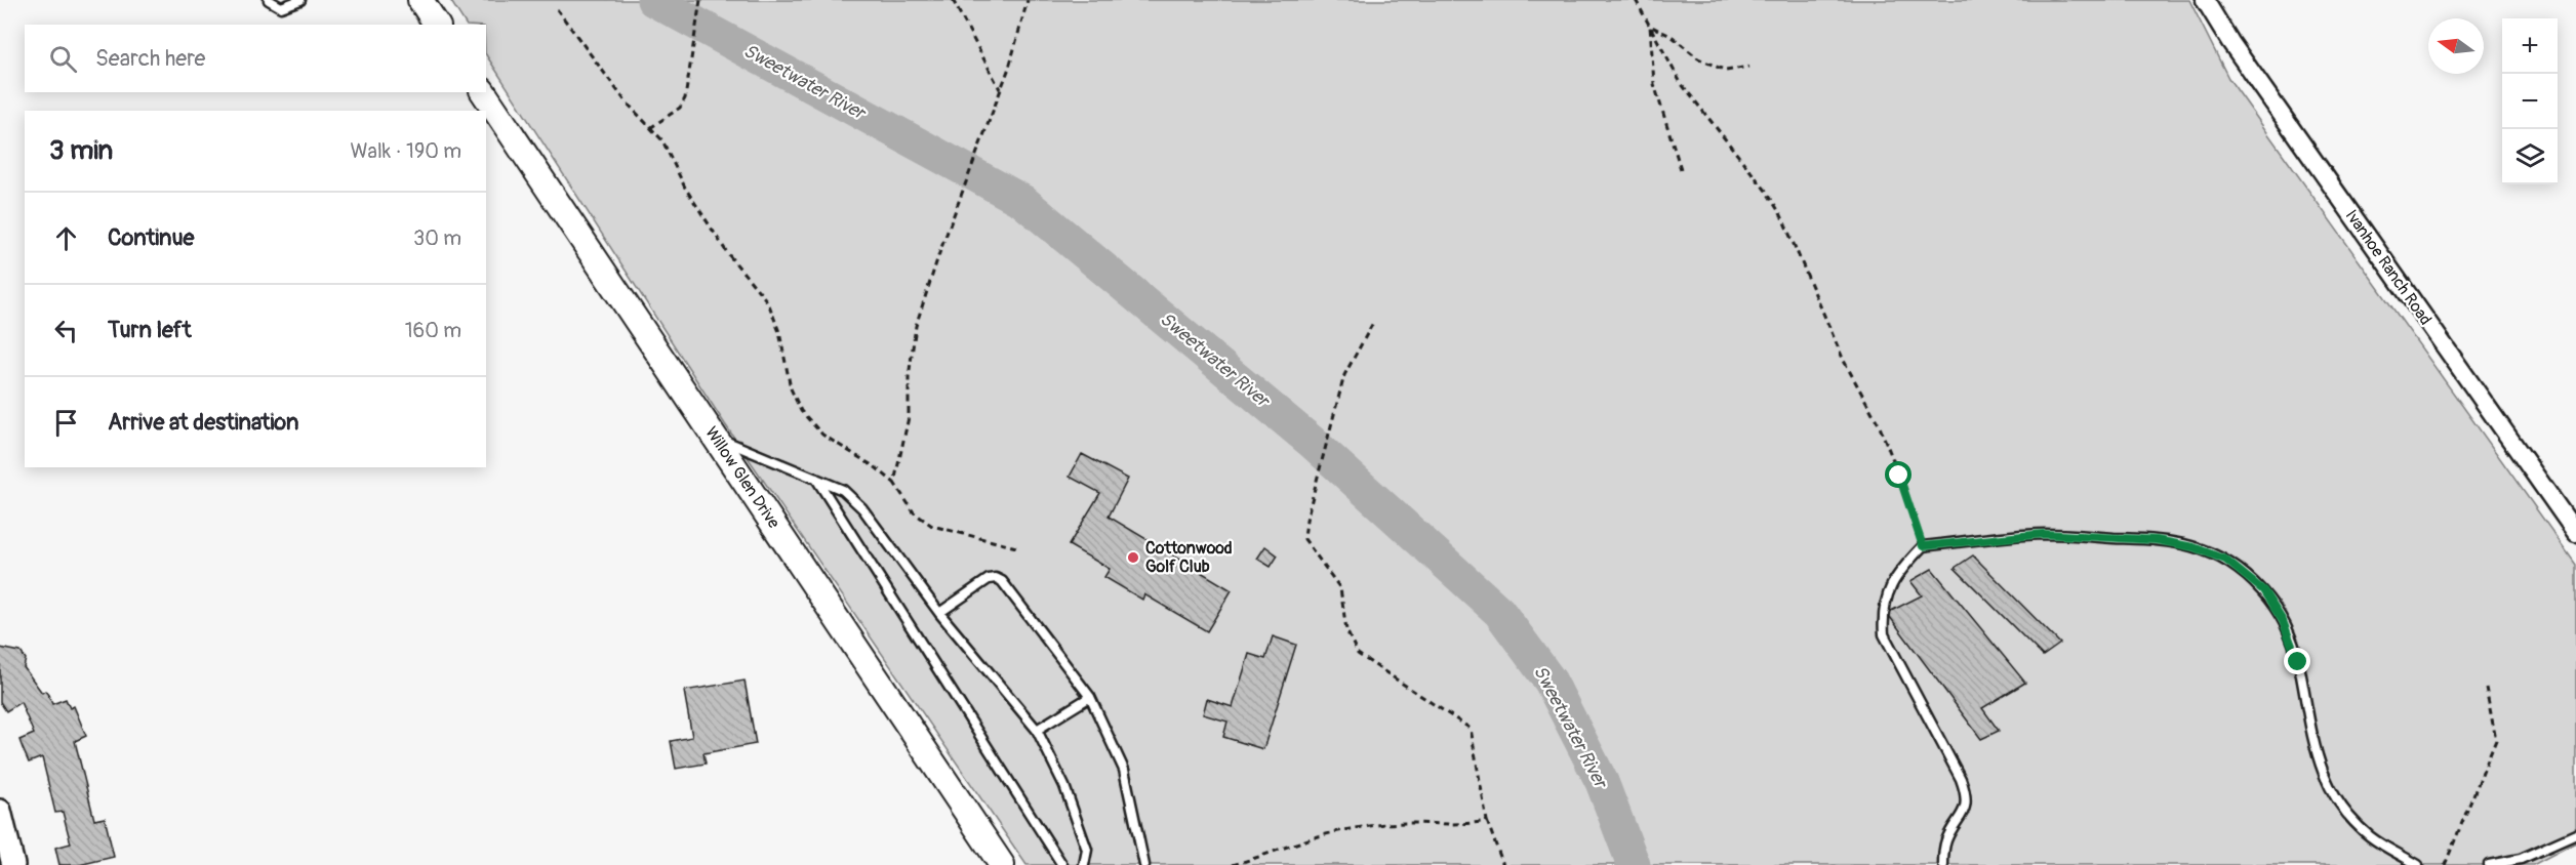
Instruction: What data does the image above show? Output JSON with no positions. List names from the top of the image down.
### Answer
{
  "streets": {
    "main road": ["Willow Glen Drive"],
    "street": ["Ivanhoe Ranch Road"]
  },
  "water": ["Sweetwater River"],
  "places": ["Cottonwood Golf Club"],
  "north": "left",
  "page": {
    "map_buttons": ["+", "−"],
    "search": "Search here",
    "heading": ["3 min", "Walk · 190 m"],
    "list": [
      ["Continue", "30 m"],
      ["Turn left", "160 m"],
      "Arrive at destination"
    ]
  }
}
